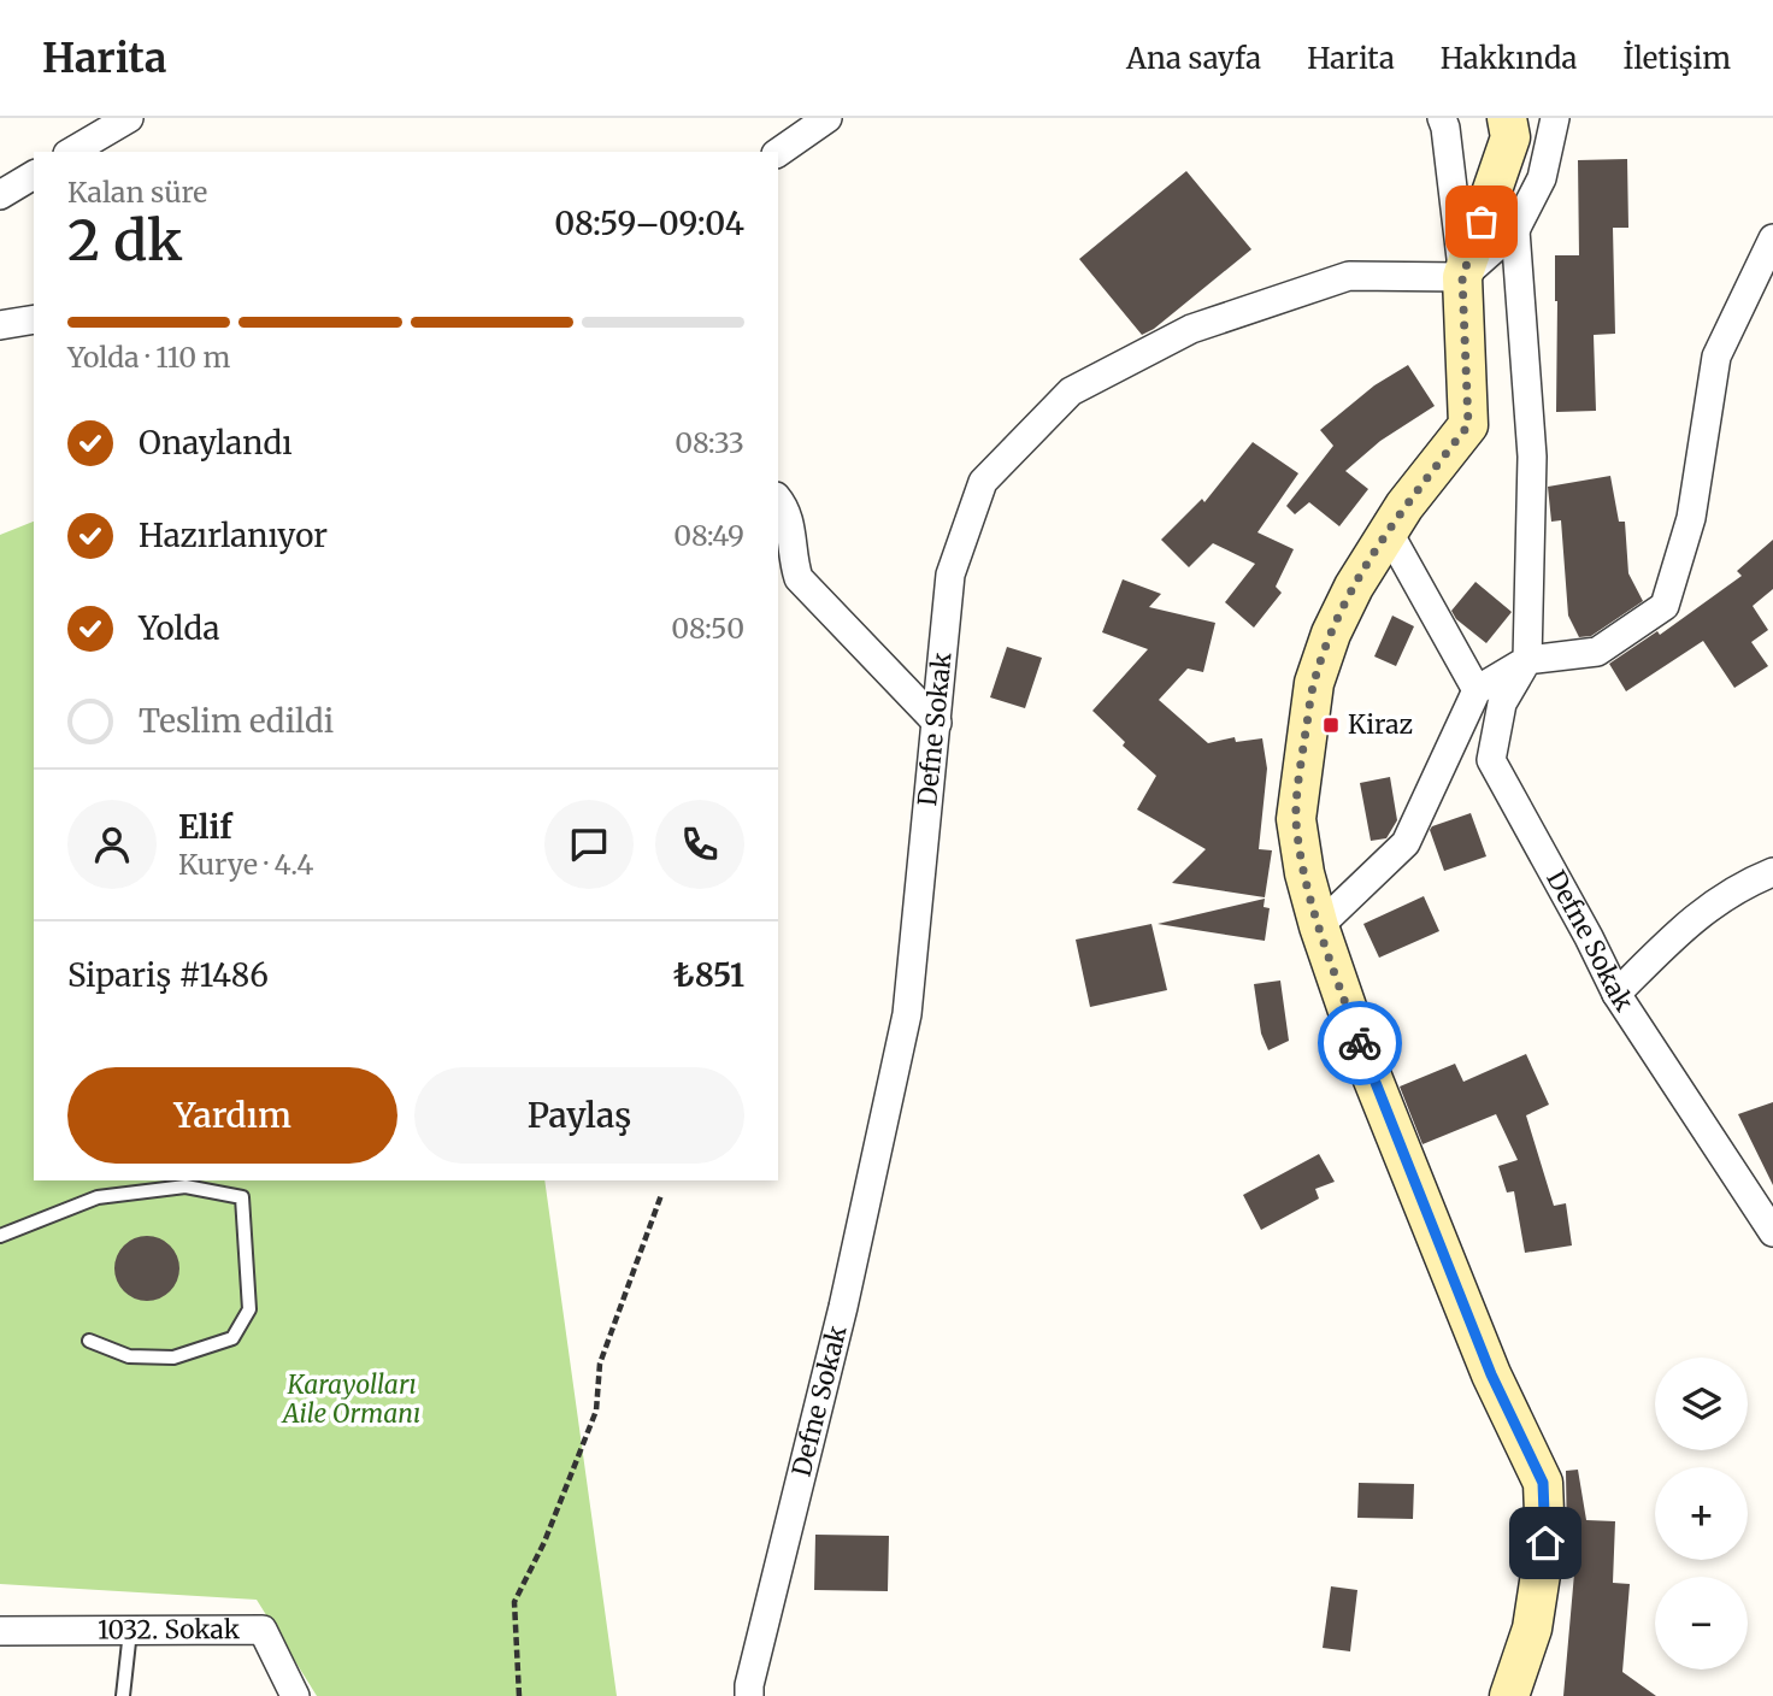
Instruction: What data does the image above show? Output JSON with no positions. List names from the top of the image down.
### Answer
{
  "streets": {
    "street": ["Defne Sokak", "1032. Sokak"]
  },
  "parks": ["Karayolları Aile Ormanı"],
  "places": {
    "transit": ["Kiraz"]
  },
  "page": {
    "header": "Harita",
    "nav": [
      "Ana sayfa",
      "Harita",
      "Hakkında",
      "İletişim"
    ],
    "heading": ["2 dk", "Kalan süre", "08:59–09:04"],
    "panel": [
      "Elif",
      "Kurye · 4.4",
      "Sipariş #1486",
      "₺851"
    ],
    "bar": "Yolda · 110 m",
    "list": [
      ["Onaylandı", "08:33"],
      ["Hazırlanıyor", "08:49"],
      ["Yolda", "08:50"],
      "Teslim edildi"
    ],
    "buttons": ["Yardım", "Paylaş"],
    "map_buttons": ["+", "−"]
  }
}
